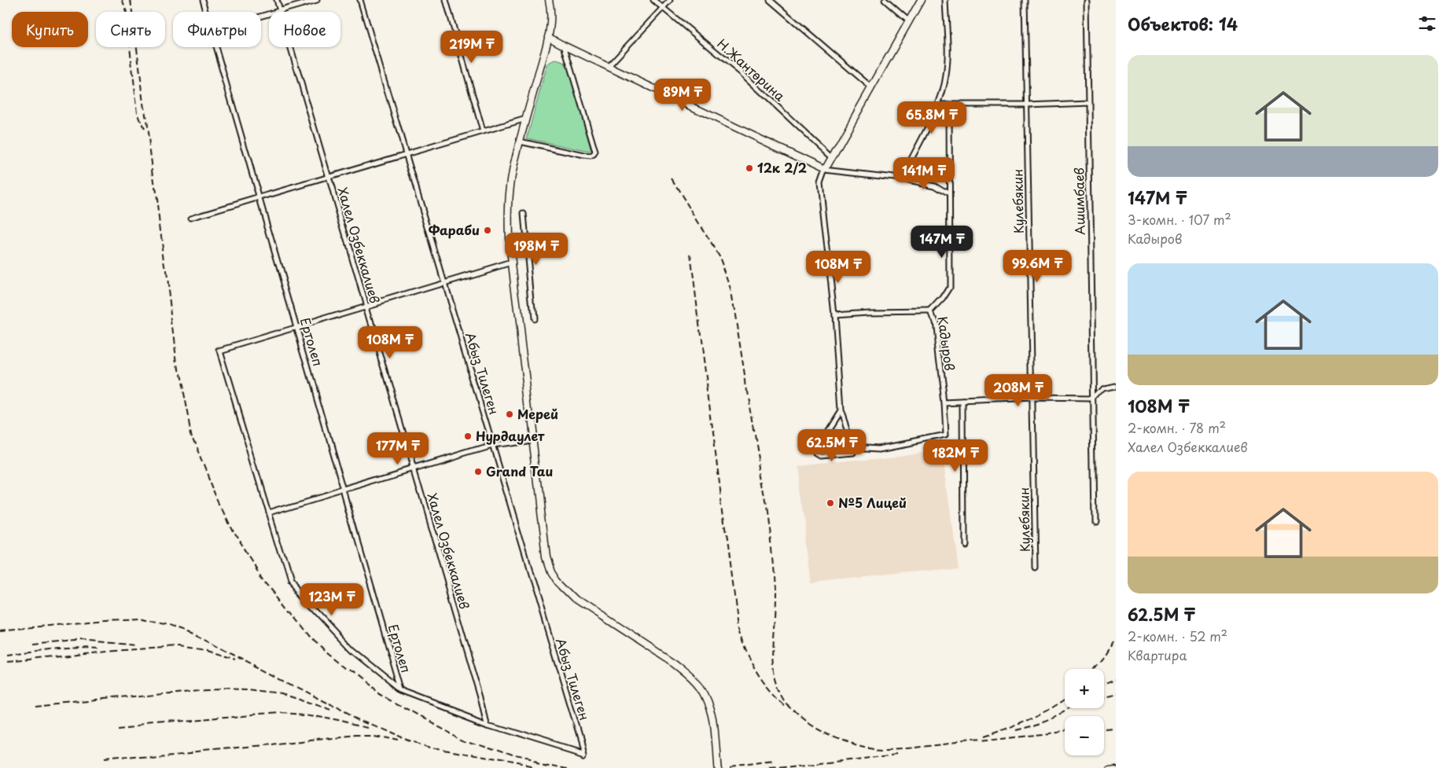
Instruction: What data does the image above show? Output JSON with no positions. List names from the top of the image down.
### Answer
{
  "streets": {
    "street": [
      "Н.Жантөрина",
      "Кулебякин",
      "Ашимбаев",
      "Халел Озбеккалиев",
      "Ертолеп",
      "Кадыров",
      "Абыз Тилеген"
    ]
  },
  "crossings": [
    ["Халел Озбеккалиев", "Абыз Тилеген"]
  ],
  "places": [
    "12к 2/2",
    "Фараби",
    "Мерей",
    "Нурдаулет",
    "Grand Tau",
    "№5 Лицей"
  ],
  "page": {
    "heading": "Объектов: 14",
    "chip": [
      "Купить",
      "Снять",
      "Фильтры",
      "Новое"
    ],
    "price": [
      "219M ₸",
      "89M ₸",
      "65.8M ₸",
      "141M ₸",
      "147M ₸",
      "198M ₸",
      "99.6M ₸",
      "108M ₸",
      "108M ₸",
      "208M ₸",
      "62.5M ₸",
      "177M ₸",
      "182M ₸",
      "123M ₸"
    ],
    "list": [
      {
        "name": "147M ₸",
        "note": "3-комн. · 107 m² · Кадыров"
      },
      {
        "name": "108M ₸",
        "note": "2-комн. · 78 m² · Халел Озбеккалиев"
      },
      {
        "name": "62.5M ₸",
        "note": "2-комн. · 52 m² · Квартира"
      }
    ],
    "map_buttons": ["+", "−"]
  }
}
